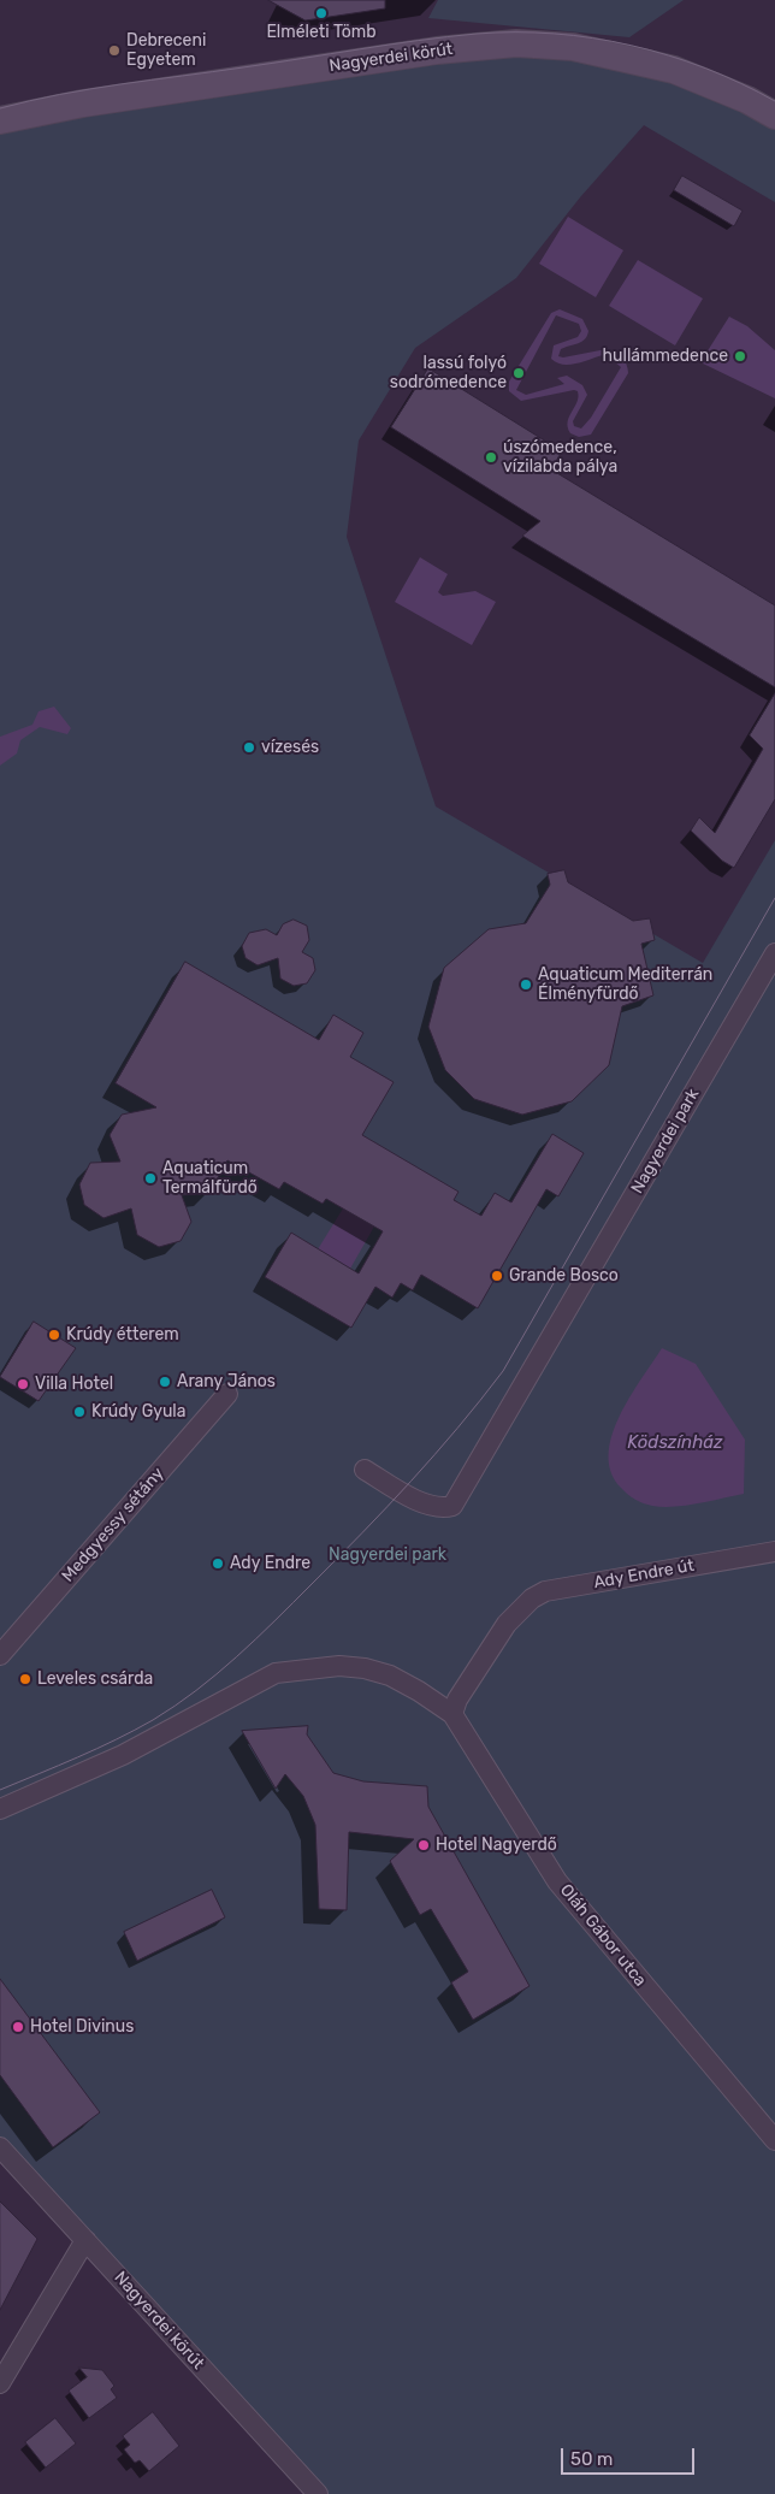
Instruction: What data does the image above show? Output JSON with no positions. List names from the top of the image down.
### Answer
{
  "streets": {
    "street": [
      "Nagyerdei körút",
      "Nagyerdei park",
      "Medgyessy sétány",
      "Ady Endre út",
      "Oláh Gábor utca"
    ]
  },
  "crossings": [
    ["Ady Endre út", "Oláh Gábor utca"]
  ],
  "water": ["Ködszínház"],
  "parks": ["Nagyerdei park"],
  "places": [
    "Elméleti Tömb",
    "Debreceni Egyetem",
    "hullámmedence",
    "lassú folyó sodrómedence",
    "úszómedence, vízilabda pálya",
    "vízesés",
    "Aquaticum Mediterrán Élményfürdő",
    "Aquaticum Termálfürdő",
    "Grande Bosco",
    "Krúdy étterem",
    "Arany János",
    "Villa Hotel",
    "Krúdy Gyula",
    "Ady Endre",
    "Leveles csárda",
    "Hotel Nagyerdő",
    "Hotel Divinus"
  ],
  "scale_bar": "50 m"
}
